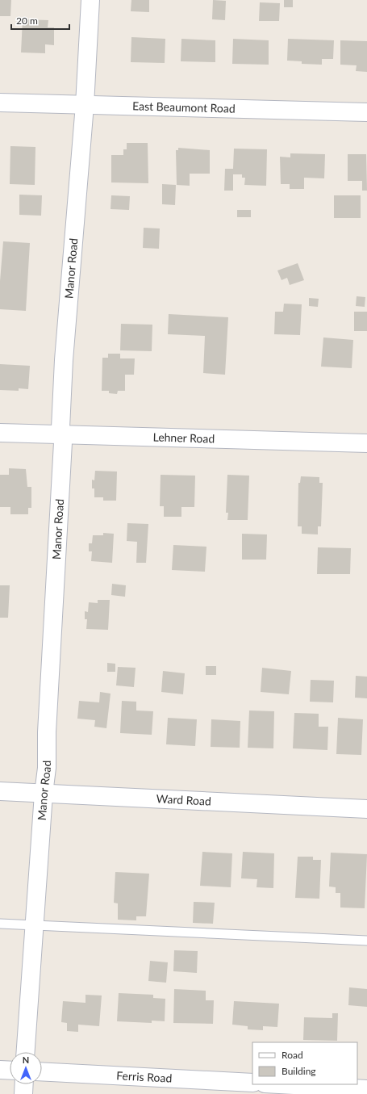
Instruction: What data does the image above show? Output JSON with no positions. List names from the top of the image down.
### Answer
{
  "streets": {
    "street": [
      "East Beaumont Road",
      "Manor Road",
      "Lehner Road",
      "Ward Road",
      "Ferris Road"
    ]
  },
  "crossings": [
    ["East Beaumont Road", "Manor Road"],
    ["Manor Road", "Lehner Road"],
    ["Manor Road", "Ward Road"]
  ],
  "legend": ["Road", "Building"],
  "scale_bar": "20 m",
  "north": "top"
}
